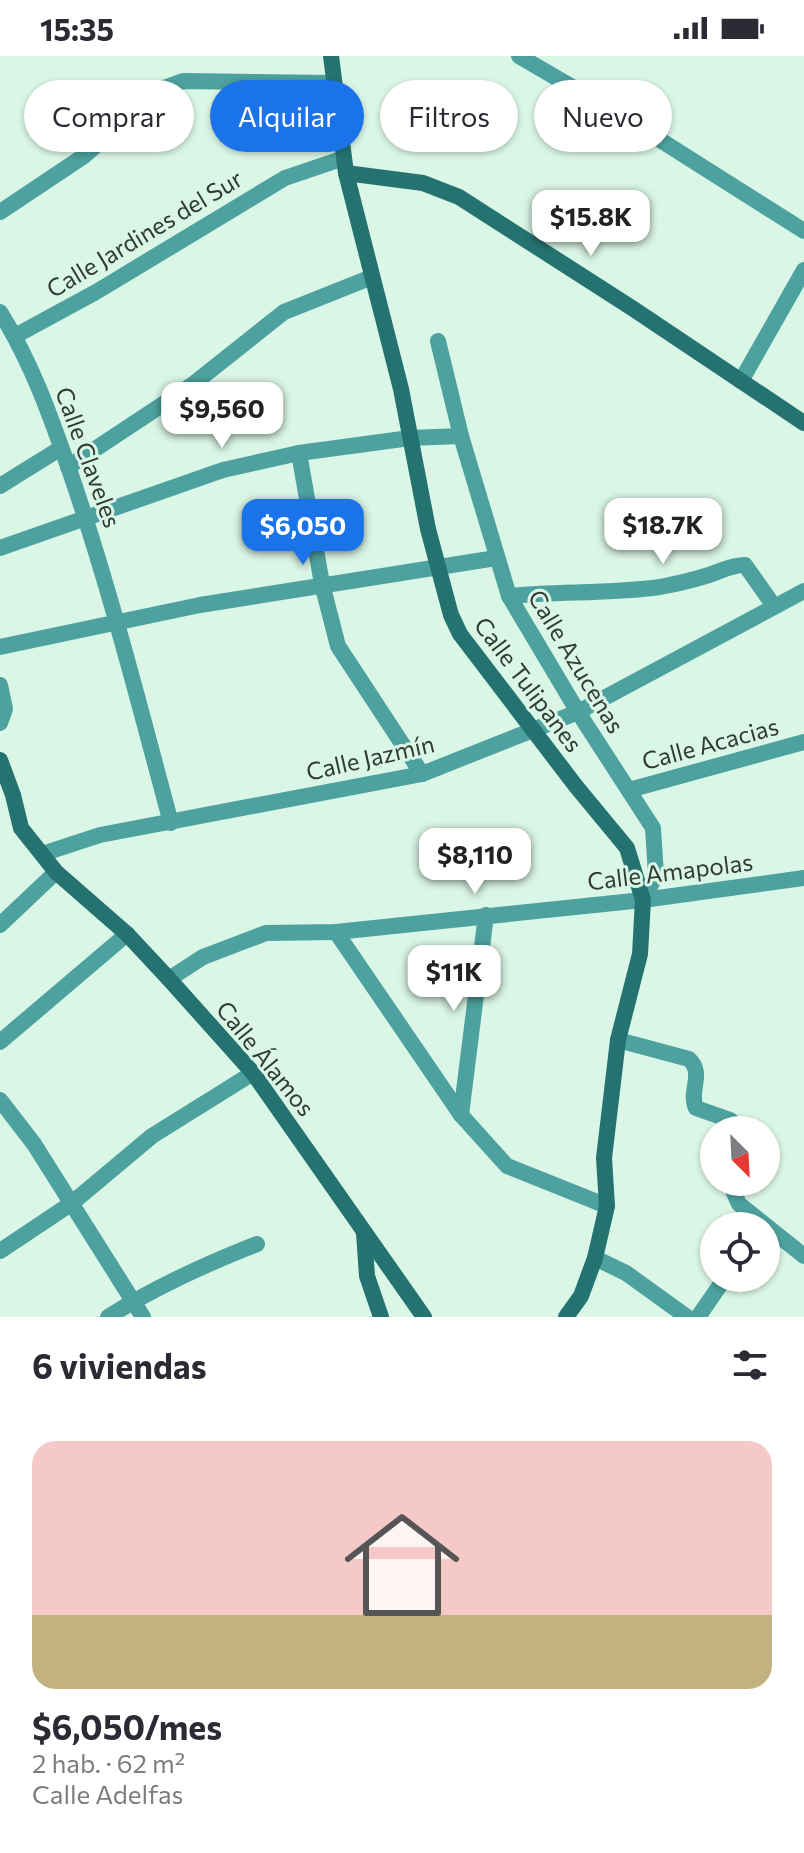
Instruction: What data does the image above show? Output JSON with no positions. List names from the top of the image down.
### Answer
{
  "streets": {
    "main road": ["Calle Jardines del Sur", "Calle Tulipanes", "Calle Álamos"],
    "street": [
      "Calle Claveles",
      "Calle Azucenas",
      "Calle Acacias",
      "Calle Jazmín",
      "Calle Amapolas"
    ]
  },
  "crossings": [
    ["Calle Jardines del Sur", "Calle Claveles"],
    ["Calle Jardines del Sur", "Calle Tulipanes"],
    ["Calle Claveles", "Calle Jazmín"],
    ["Calle Azucenas", "Calle Tulipanes"],
    ["Calle Azucenas", "Calle Acacias"],
    ["Calle Azucenas", "Calle Jazmín"],
    ["Calle Azucenas", "Calle Amapolas"],
    ["Calle Tulipanes", "Calle Jazmín"],
    ["Calle Tulipanes", "Calle Amapolas"],
    ["Calle Jazmín", "Calle Álamos"],
    ["Calle Amapolas", "Calle Álamos"]
  ],
  "north": "bottom right",
  "page": {
    "status": "15:35",
    "chip": [
      "Comprar",
      "Alquilar",
      "Filtros",
      "Nuevo"
    ],
    "price": [
      "$15.8K",
      "$9,560",
      "$18.7K",
      "$6,050",
      "$8,110",
      "$11K"
    ],
    "heading": "6 viviendas",
    "list": [
      {
        "name": "$6,050/mes",
        "note": "2 hab. · 62 m² · Calle Adelfas"
      }
    ]
  }
}
